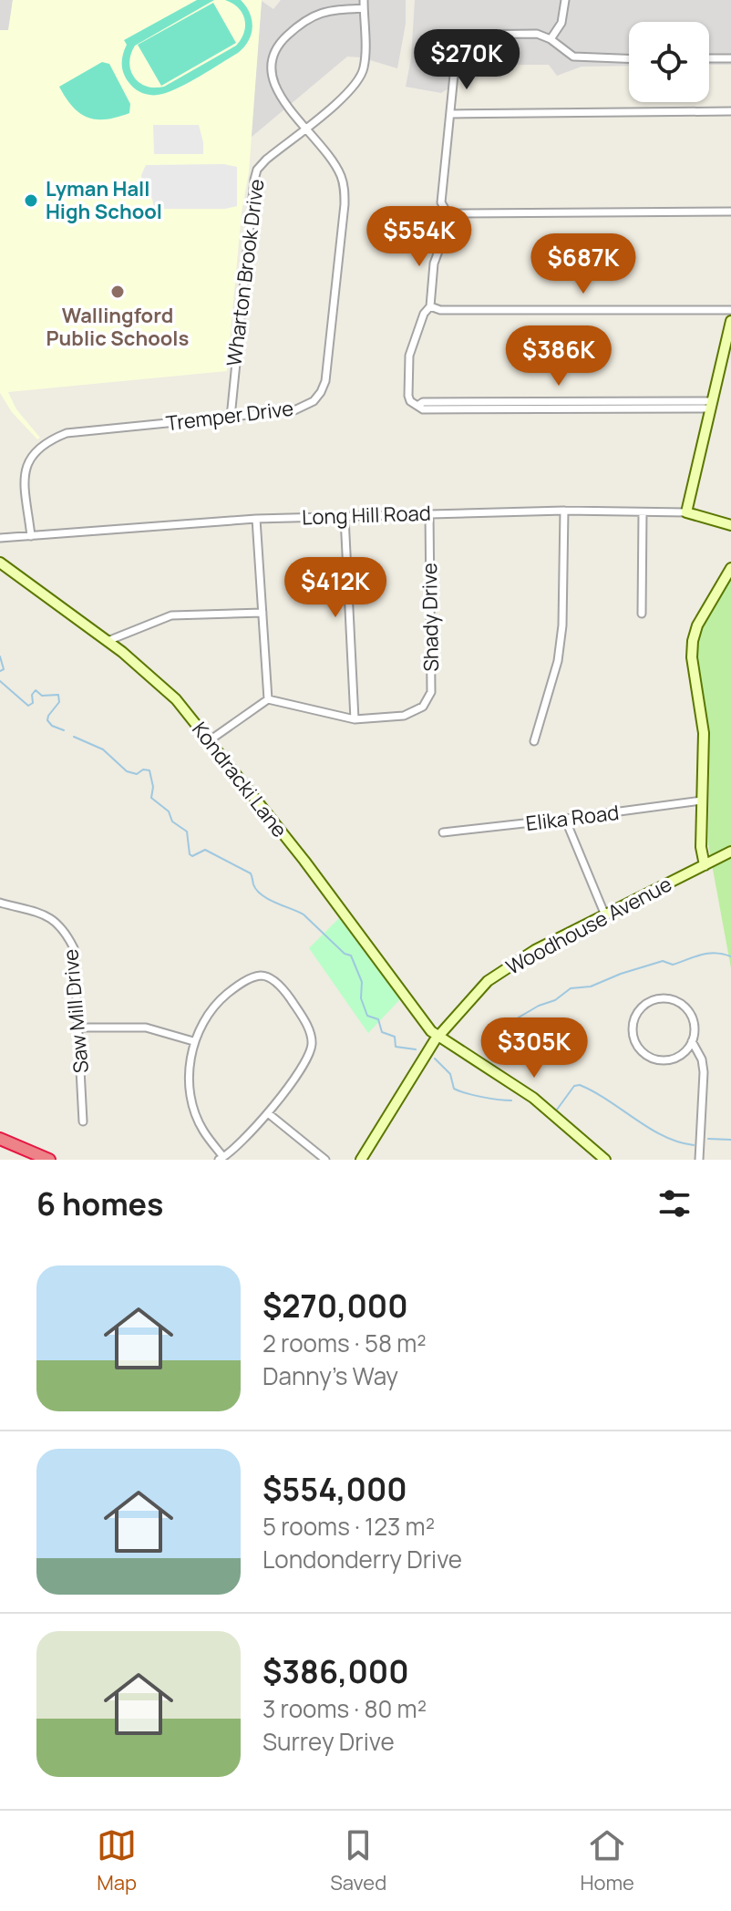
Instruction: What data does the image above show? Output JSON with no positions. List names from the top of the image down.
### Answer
{
  "streets": {
    "main road": ["Long Hill Road", "Kondracki Lane", "Woodhouse Avenue"],
    "street": [
      "Wharton Brook Drive",
      "Tremper Drive",
      "Shady Drive",
      "Elika Road",
      "Saw Mill Drive"
    ]
  },
  "crossings": [
    ["Wharton Brook Drive", "Tremper Drive"],
    ["Tremper Drive", "Long Hill Road"],
    ["Long Hill Road", "Shady Drive"],
    ["Kondracki Lane", "Woodhouse Avenue"]
  ],
  "places": ["Lyman Hall High School", "Wallingford Public Schools"],
  "page": {
    "price": [
      "$270K",
      "$554K",
      "$687K",
      "$386K",
      "$412K",
      "$305K"
    ],
    "heading": "6 homes",
    "list": [
      {
        "name": "$270,000",
        "note": "2 rooms · 58 m² · Danny's Way"
      },
      {
        "name": "$554,000",
        "note": "5 rooms · 123 m² · Londonderry Drive"
      },
      {
        "name": "$386,000",
        "note": "3 rooms · 80 m² · Surrey Drive"
      }
    ],
    "tabs": ["Map", "Saved", "Home"]
  }
}
